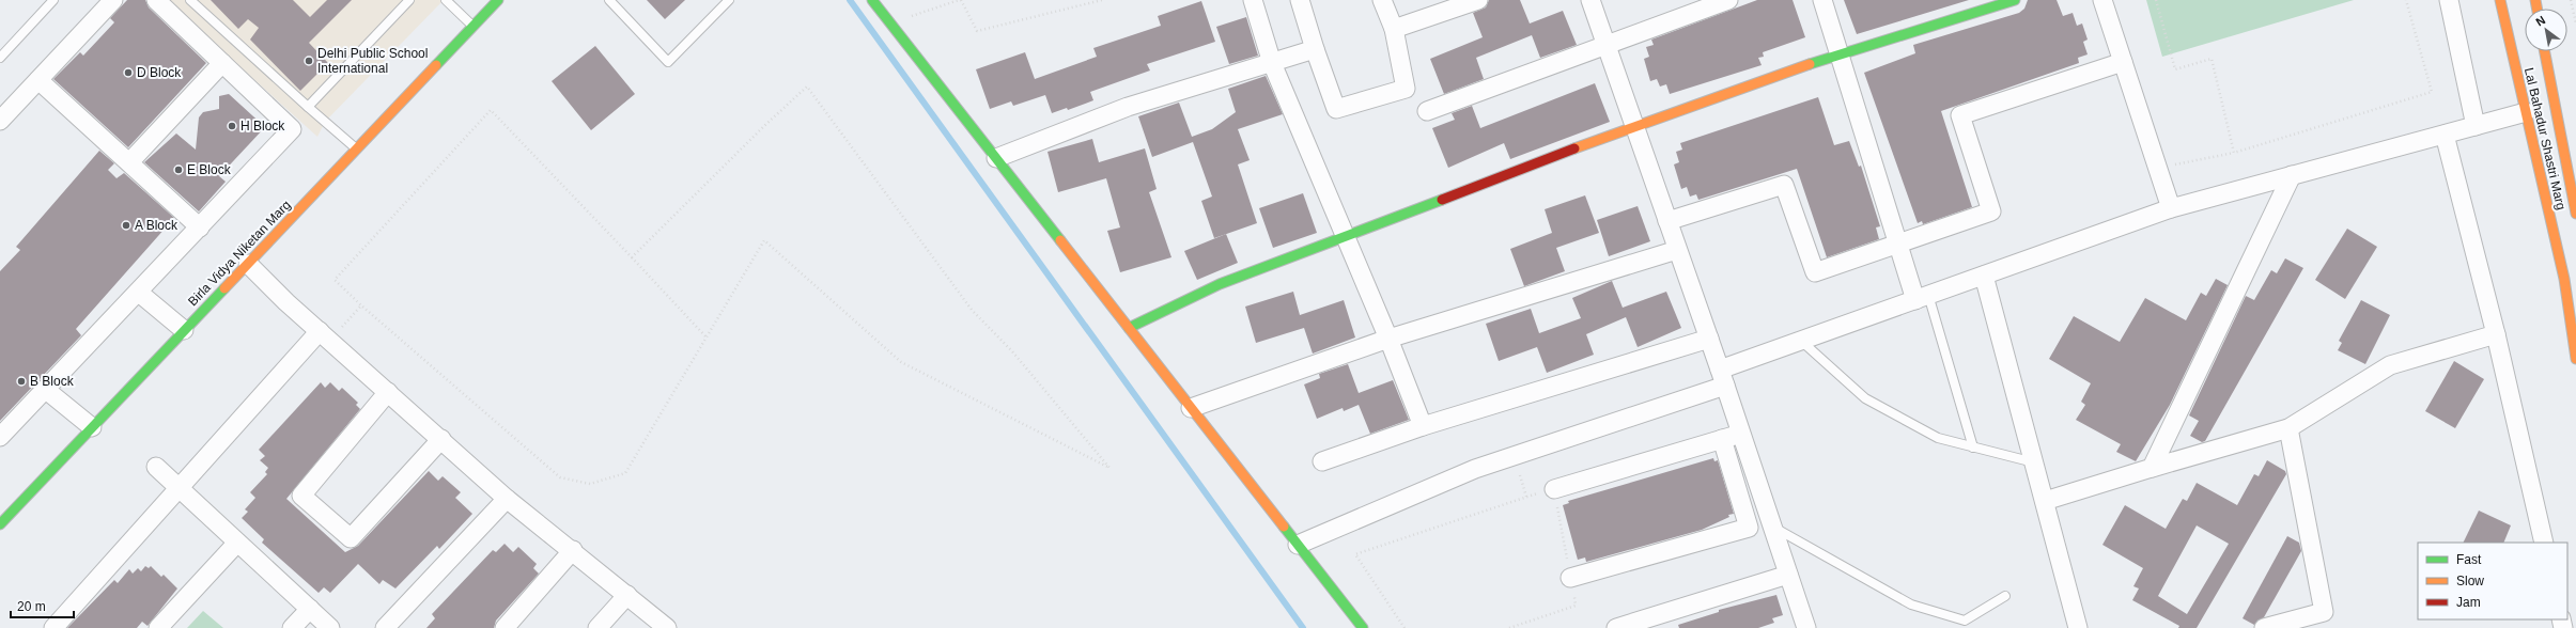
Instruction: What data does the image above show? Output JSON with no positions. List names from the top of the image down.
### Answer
{
  "streets": {
    "street": ["Lal Bahadur Shastri Marg", "Birla Vidya Niketan Marg"]
  },
  "places": [
    "Delhi Public School International",
    "D Block",
    "H Block",
    "E Block",
    "A Block",
    "B Block"
  ],
  "legend": ["Fast", "Slow", "Jam"],
  "scale_bar": "20 m",
  "north": "top left"
}
